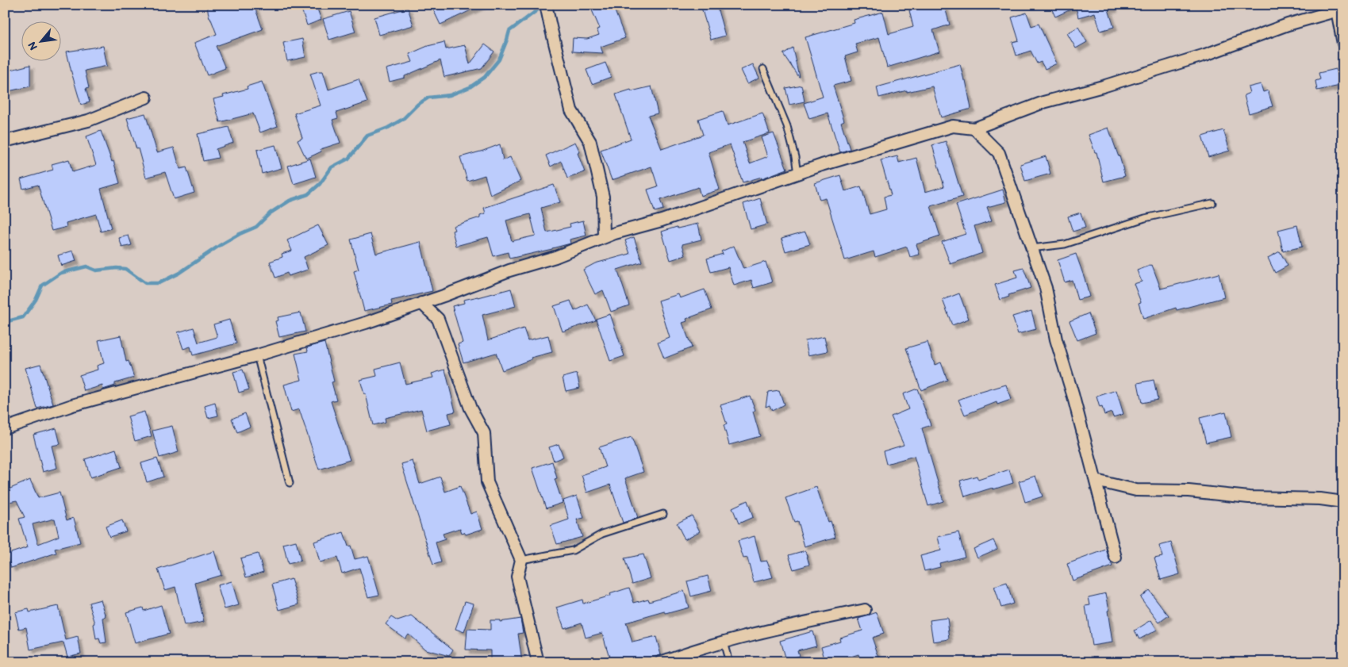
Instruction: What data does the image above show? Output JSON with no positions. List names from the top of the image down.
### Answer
{
  "north": "bottom left"
}
